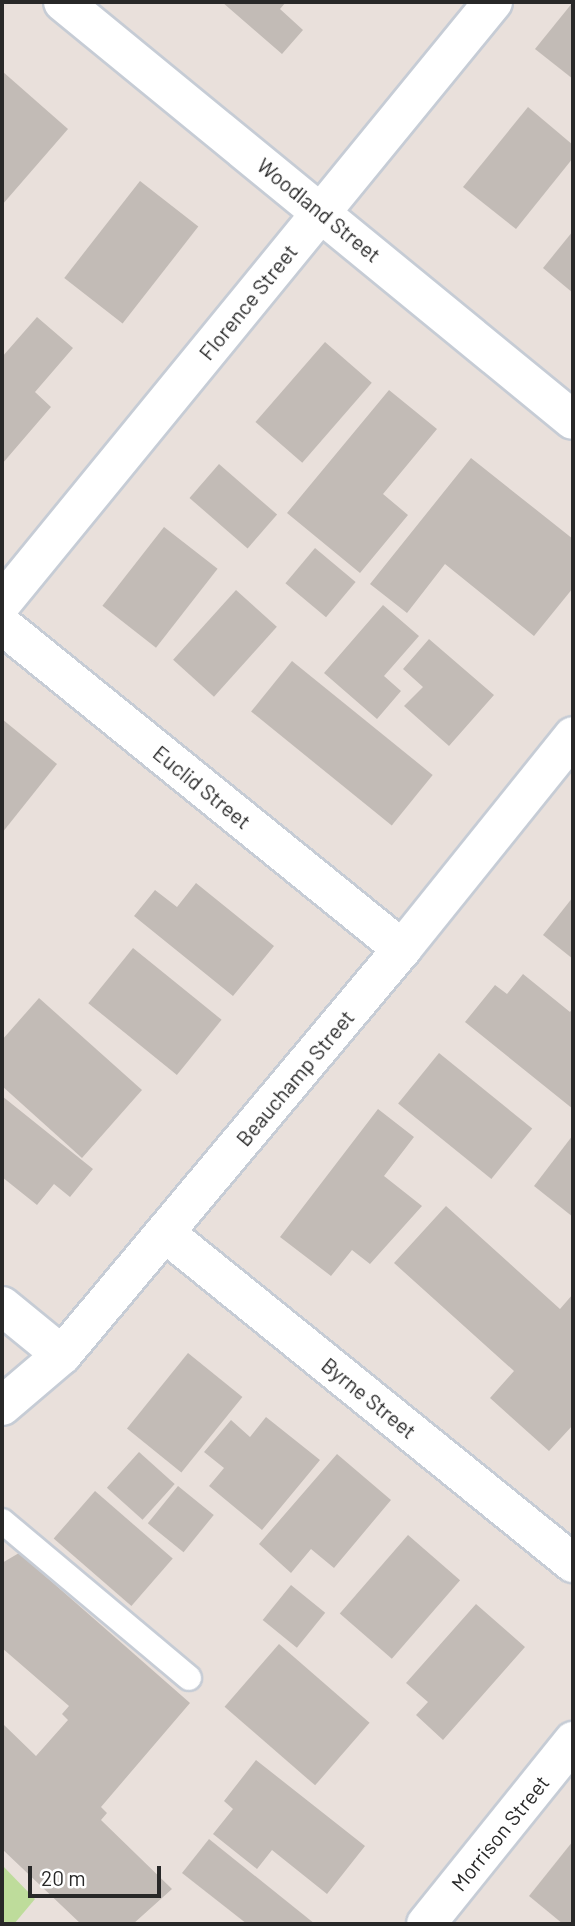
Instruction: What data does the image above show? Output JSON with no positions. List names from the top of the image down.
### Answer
{
  "streets": {
    "street": [
      "Woodland Street",
      "Florence Street",
      "Euclid Street",
      "Beauchamp Street",
      "Byrne Street",
      "Morrison Street"
    ]
  },
  "crossings": [
    ["Woodland Street", "Florence Street"],
    ["Euclid Street", "Beauchamp Street"],
    ["Beauchamp Street", "Byrne Street"]
  ],
  "scale_bar": "20 m"
}
